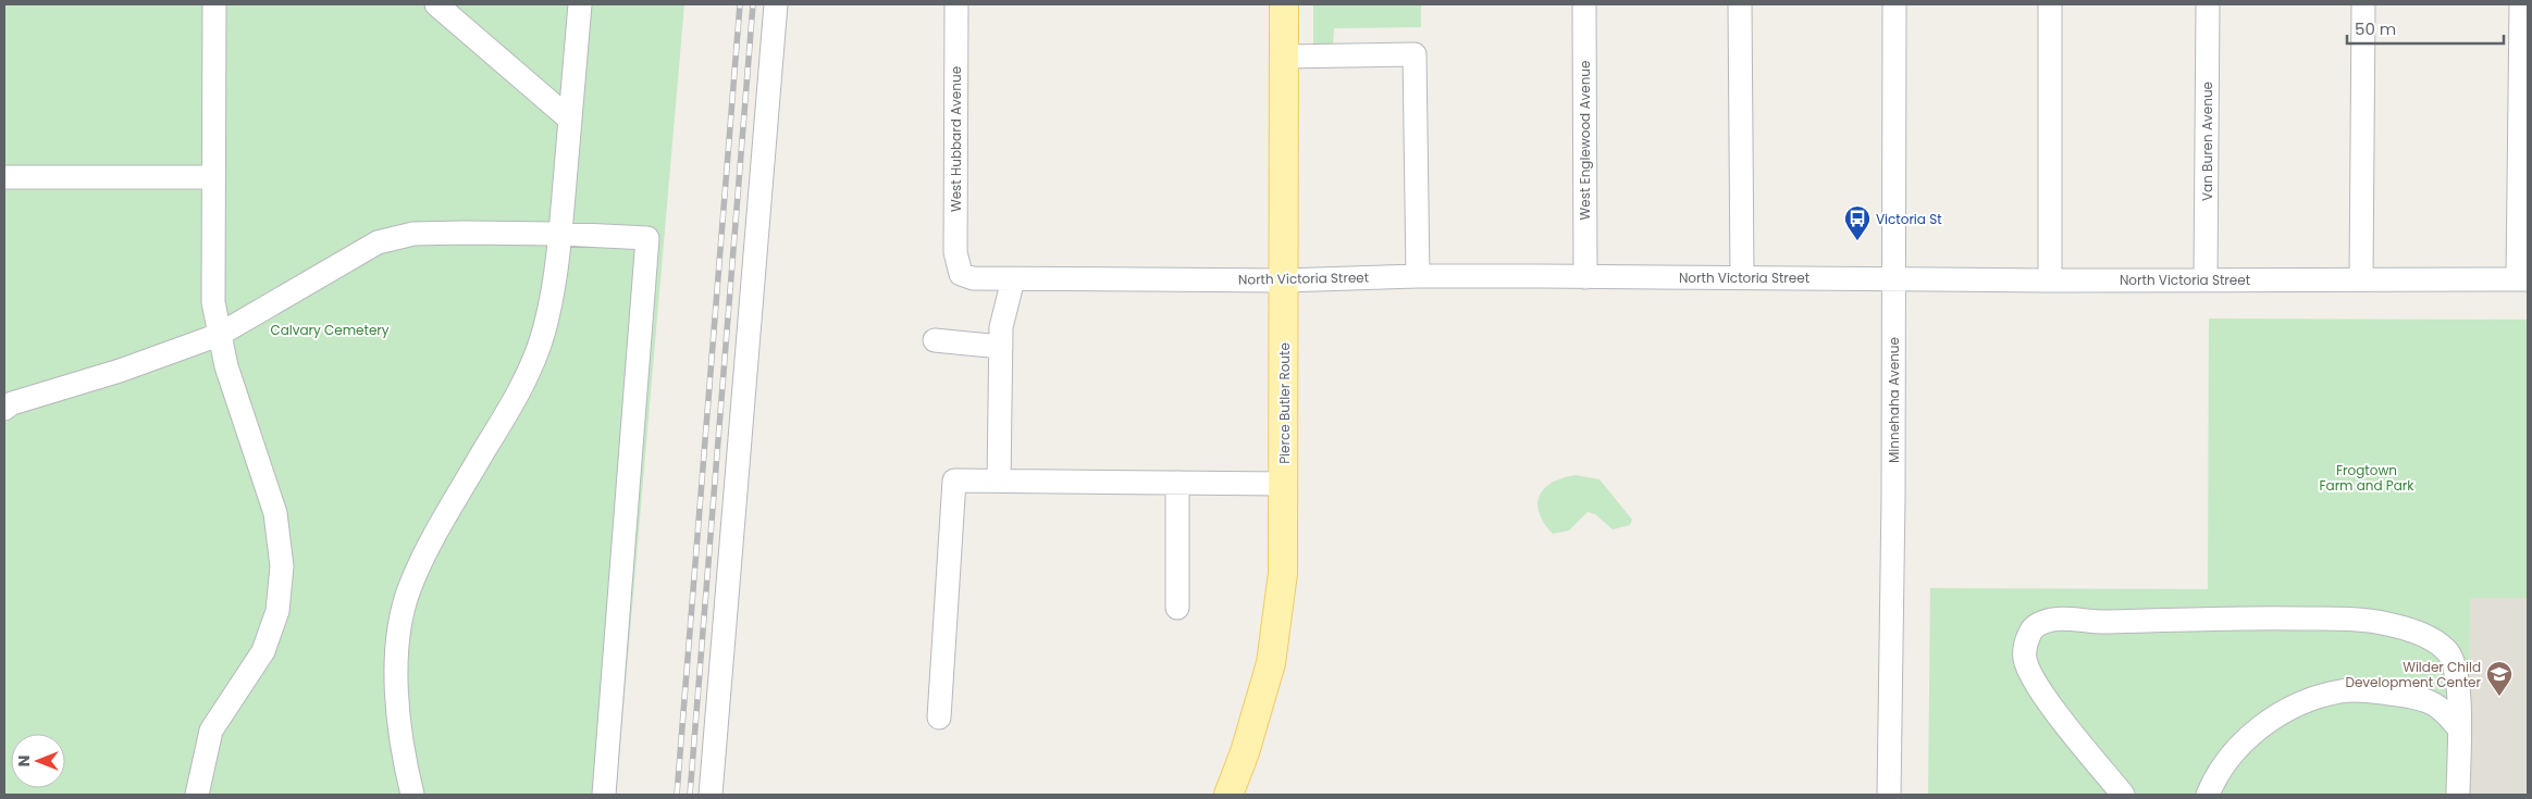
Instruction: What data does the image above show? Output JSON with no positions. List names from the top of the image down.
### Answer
{
  "streets": {
    "main road": ["Pierce Butler Route"],
    "street": [
      "West Hubbard Avenue",
      "West Englewood Avenue",
      "Van Buren Avenue",
      "North Victoria Street",
      "Minnehaha Avenue"
    ]
  },
  "crossings": [
    ["West Hubbard Avenue", "North Victoria Street"],
    ["West Englewood Avenue", "North Victoria Street"],
    ["Van Buren Avenue", "North Victoria Street"],
    ["North Victoria Street", "Minnehaha Avenue"],
    ["North Victoria Street", "Pierce Butler Route"]
  ],
  "parks": ["Calvary Cemetery", "Frogtown Farm and Park"],
  "places": {
    "bus stop": ["Victoria St"],
    "school or university": ["Wilder Child Development Center"]
  },
  "scale_bar": "50 m",
  "north": "left"
}
